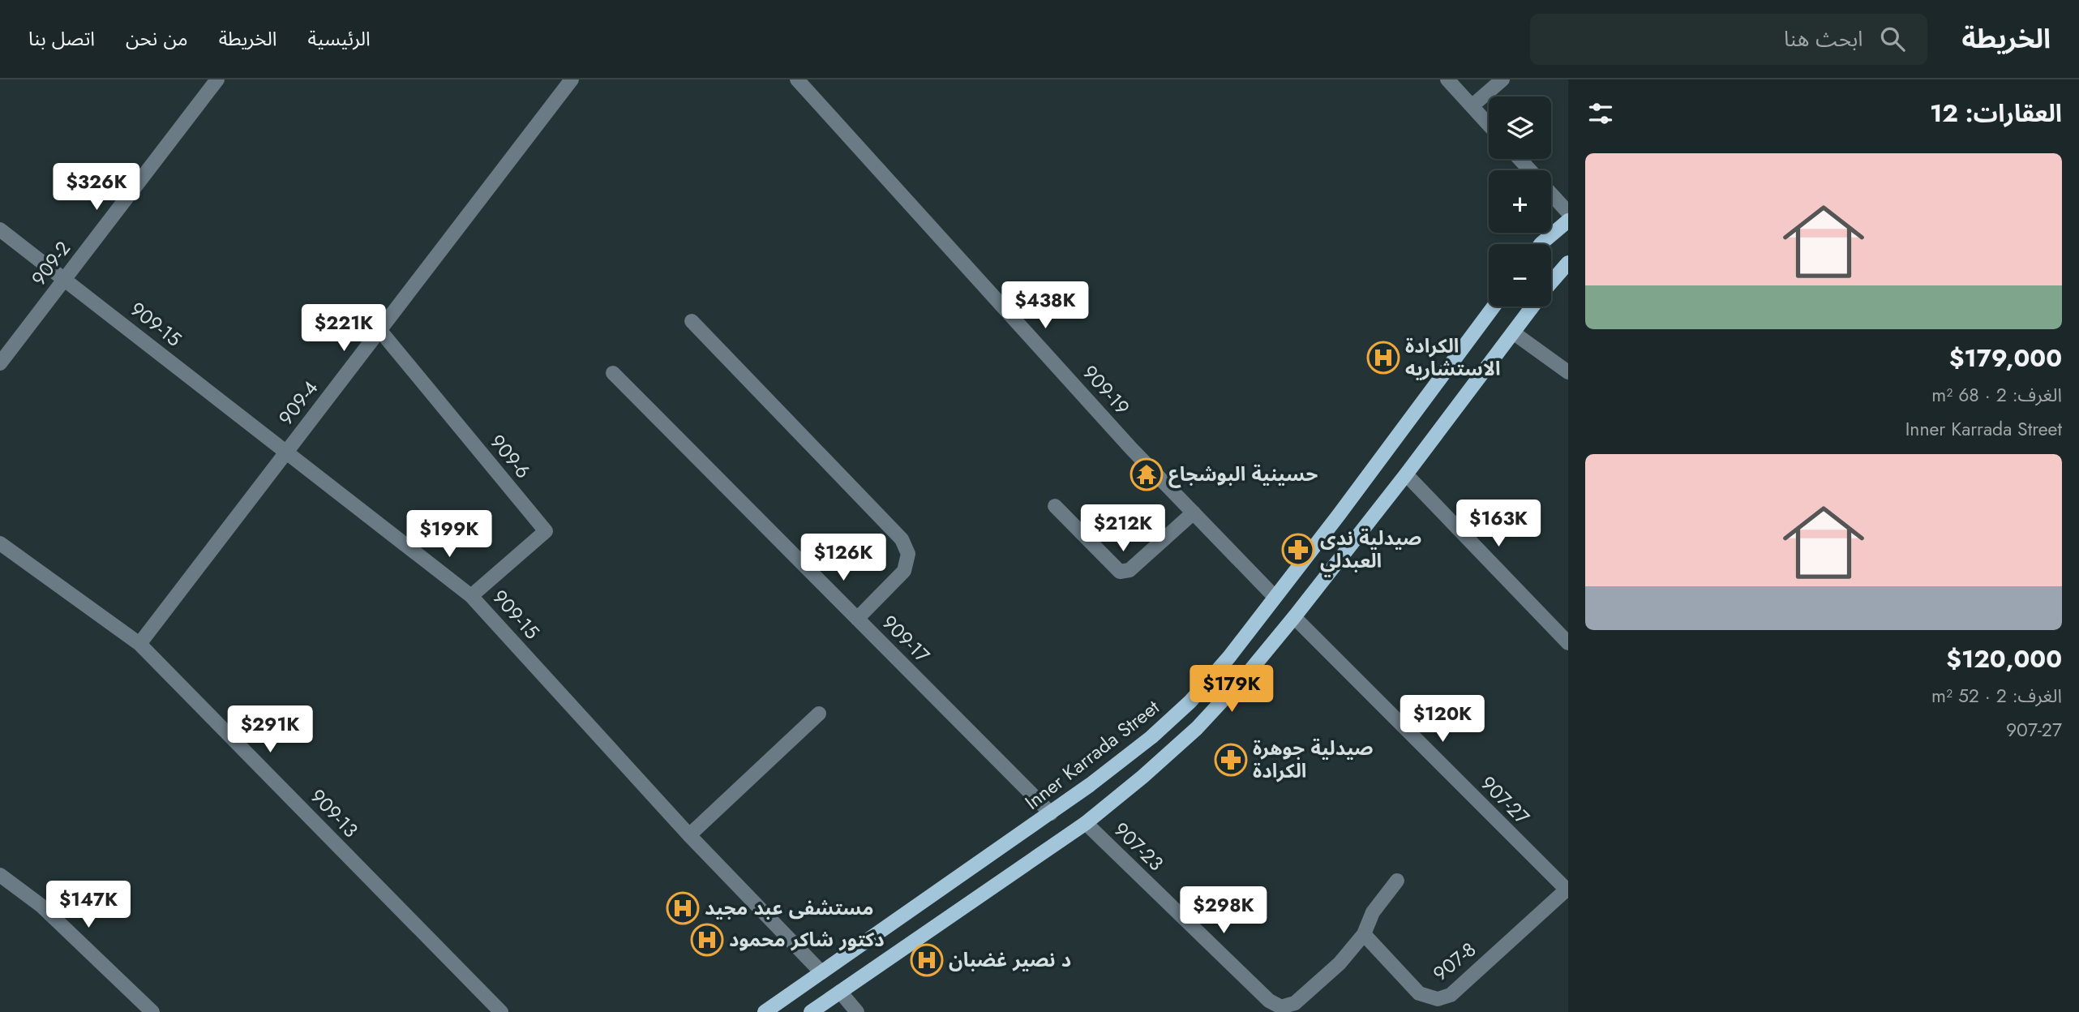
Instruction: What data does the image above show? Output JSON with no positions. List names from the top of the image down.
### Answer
{
  "streets": {
    "main road": ["Inner Karrada Street"],
    "street": [
      "909-2",
      "909-15",
      "909-19",
      "909-4",
      "909-6",
      "909-17",
      "907-27",
      "909-13",
      "907-23",
      "907-8"
    ]
  },
  "crossings": [
    ["909-2", "909-15"],
    ["909-15", "909-4"],
    ["909-15", "909-6"],
    ["909-15", "Inner Karrada Street"],
    ["909-19", "Inner Karrada Street"],
    ["909-4", "909-6"],
    ["909-4", "909-13"],
    ["909-17", "Inner Karrada Street"],
    ["907-27", "907-8"],
    ["907-23", "907-8"]
  ],
  "places": {
    "hospital": [
      "الكرادة الاستشاريه",
      "مستشفى عبد مجيد",
      "دكتور شاكر محمود",
      "د نصير غضبان"
    ],
    "temple": ["حسينية البوشجاع"],
    "pharmacy": ["صيدلية ندى العبدلي", "صيدلية جوهرة الكرادة"]
  },
  "page": {
    "header": "الخريطة",
    "search": "ابحث هنا",
    "nav": [
      "الرئيسية",
      "الخريطة",
      "من نحن",
      "اتصل بنا"
    ],
    "heading": "العقارات: 12",
    "map_buttons": ["+", "−"],
    "list": [
      {
        "name": "$179,000",
        "note": "الغرف: 2 · 68 m² · Inner Karrada Street"
      },
      {
        "name": "$120,000",
        "note": "الغرف: 2 · 52 m² · 907-27"
      }
    ],
    "price": [
      "$326K",
      "$438K",
      "$221K",
      "$163K",
      "$212K",
      "$199K",
      "$126K",
      "$179K",
      "$120K",
      "$291K",
      "$147K",
      "$298K"
    ]
  }
}
